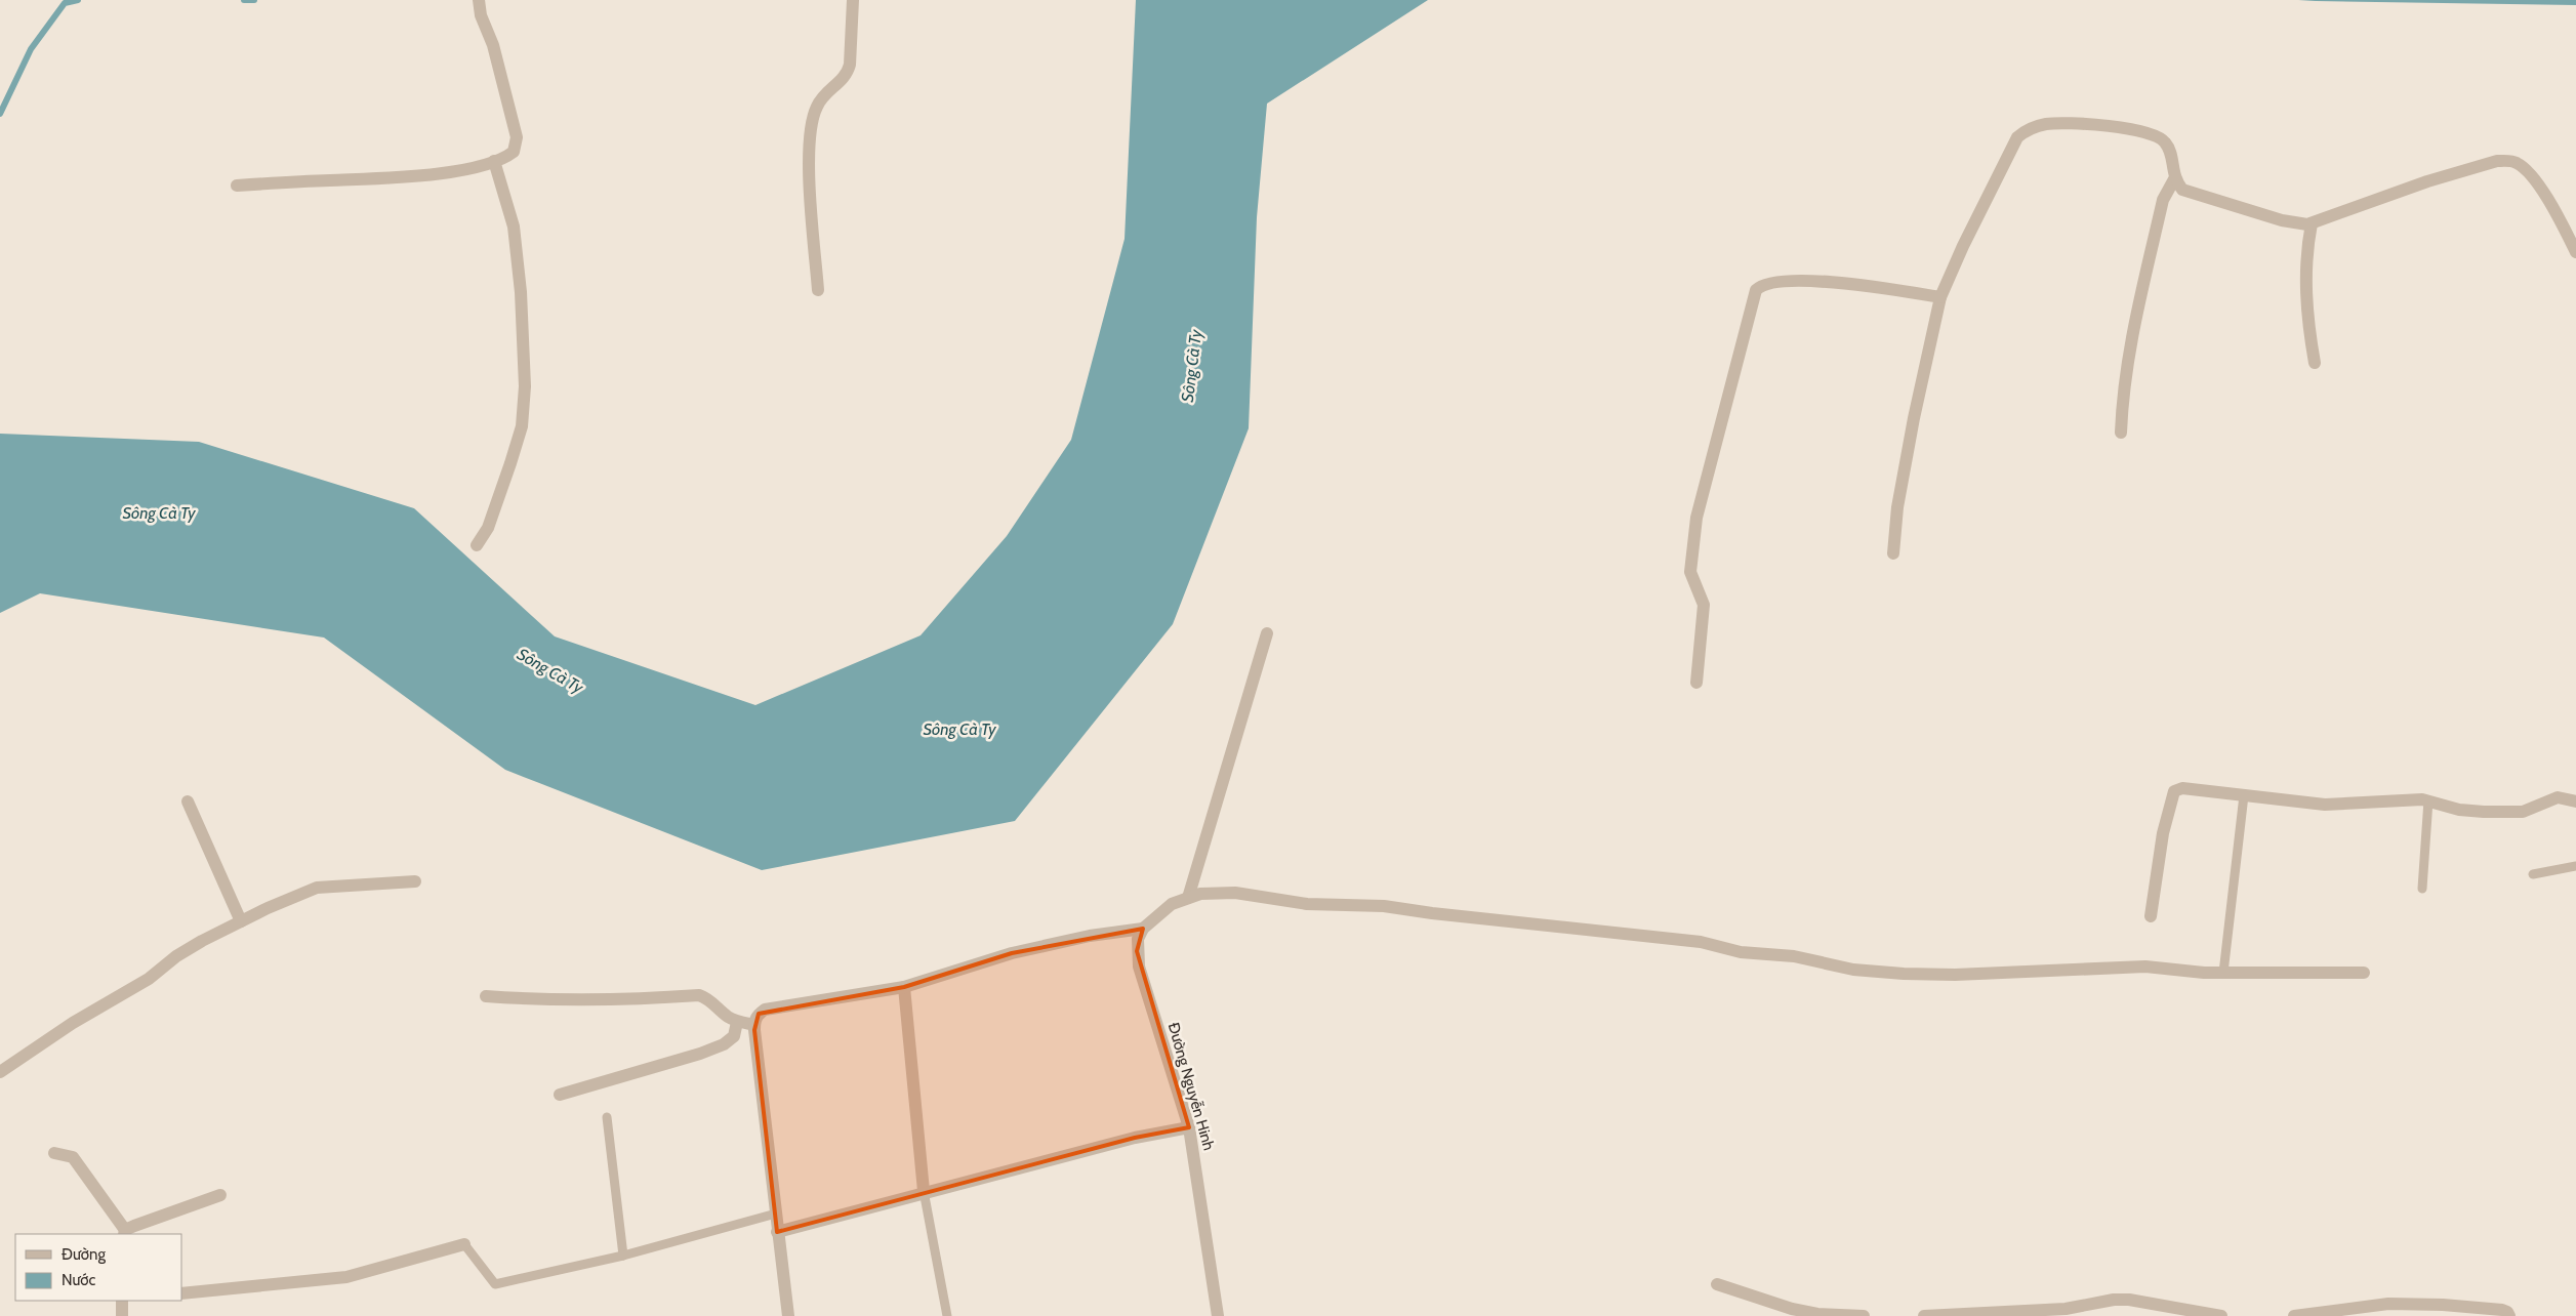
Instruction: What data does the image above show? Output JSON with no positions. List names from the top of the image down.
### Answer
{
  "streets": {
    "street": ["Đường Nguyễn Hinh"]
  },
  "water": ["Sông Cà Ty"],
  "legend": ["Đường", "Nước"]
}
